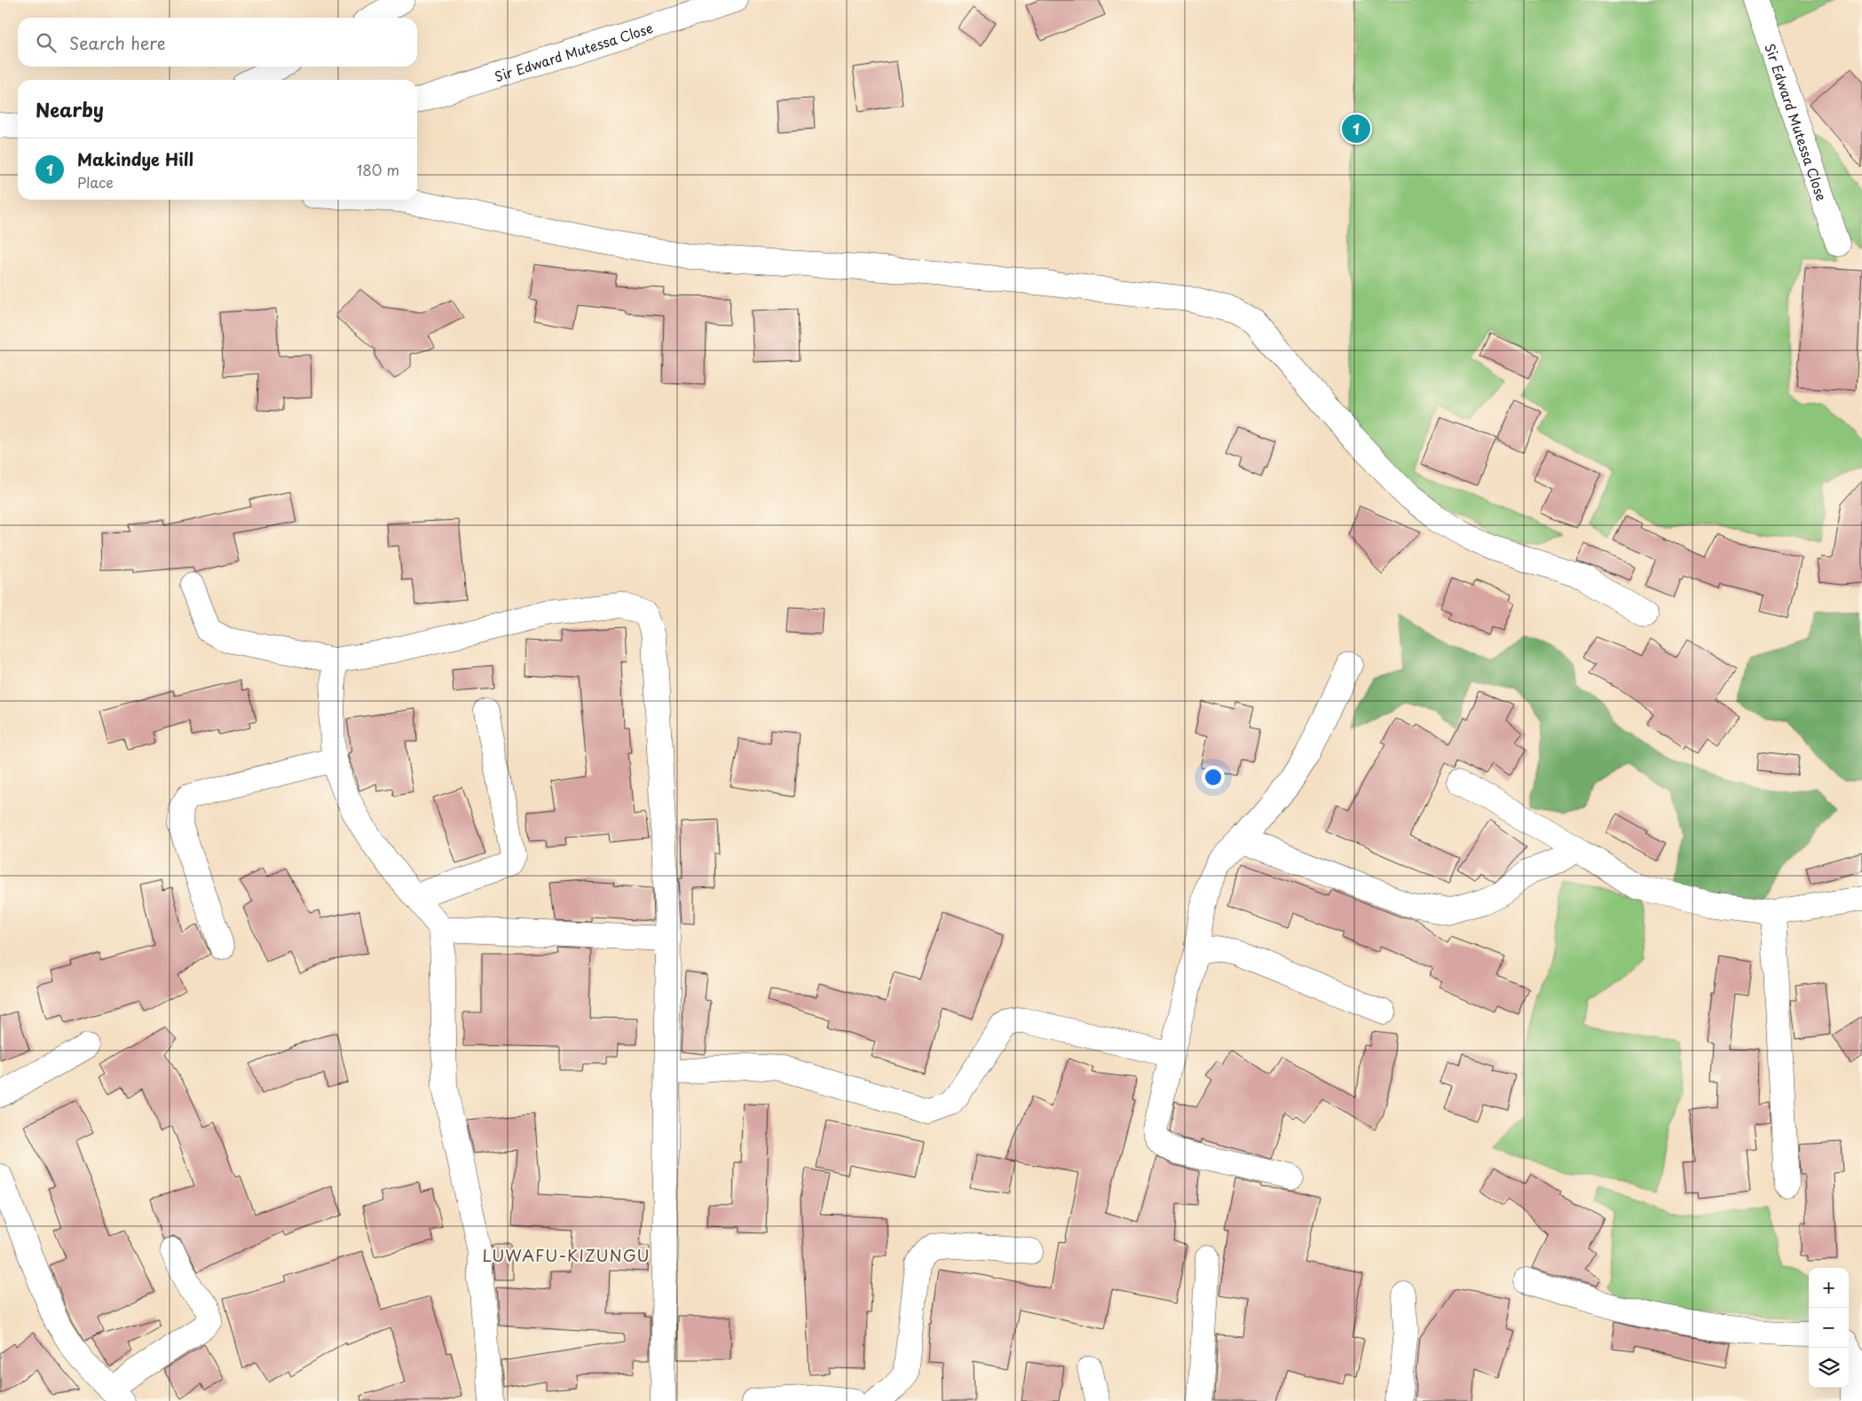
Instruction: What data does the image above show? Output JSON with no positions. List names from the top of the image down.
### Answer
{
  "streets": {
    "street": ["Sir Edward Mutessa Close"]
  },
  "districts": ["LUWAFU-KIZUNGU"],
  "page": {
    "search": "Search here",
    "heading": "Nearby",
    "pins": "1",
    "list": [
      {
        "mark": "1",
        "name": "Makindye Hill",
        "note": "Place",
        "value": "180 m"
      }
    ],
    "map_buttons": ["+", "−"]
  }
}
